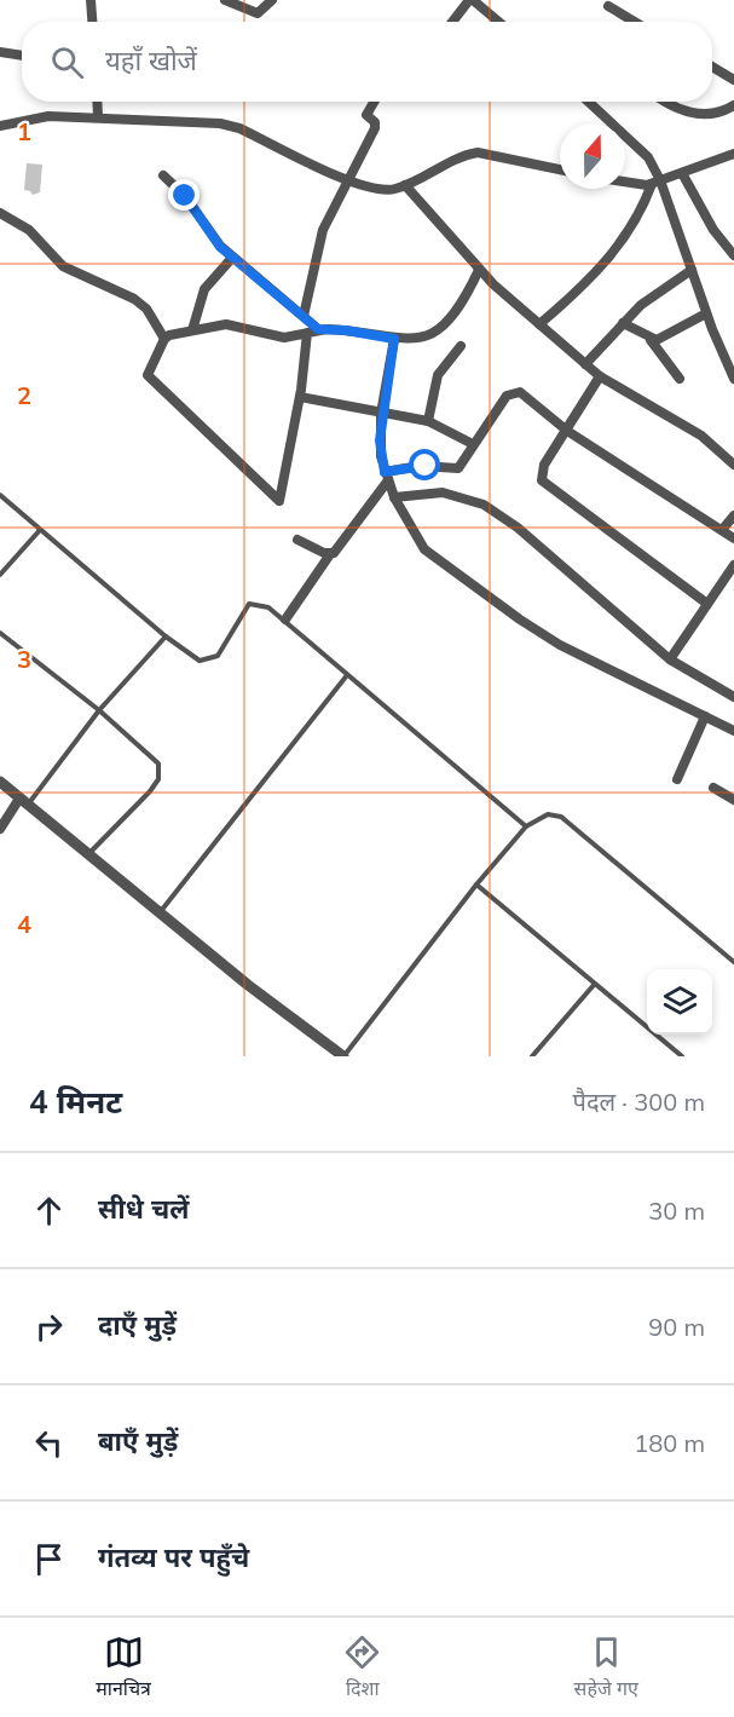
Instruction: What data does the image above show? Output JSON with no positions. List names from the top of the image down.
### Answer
{
  "north": "top",
  "page": {
    "search": "यहाँ खोजें",
    "heading": ["4 मिनट", "पैदल · 300 m"],
    "list": [
      ["सीधे चलें", "30 m"],
      ["दाएँ मुड़ें", "90 m"],
      ["बाएँ मुड़ें", "180 m"],
      "गंतव्य पर पहुँचे"
    ],
    "nav": ["मानचित्र", "दिशा", "सहेजे गए"]
  },
  "grid": {
    "rows": [
      "1",
      "2",
      "3",
      "4"
    ]
  }
}
